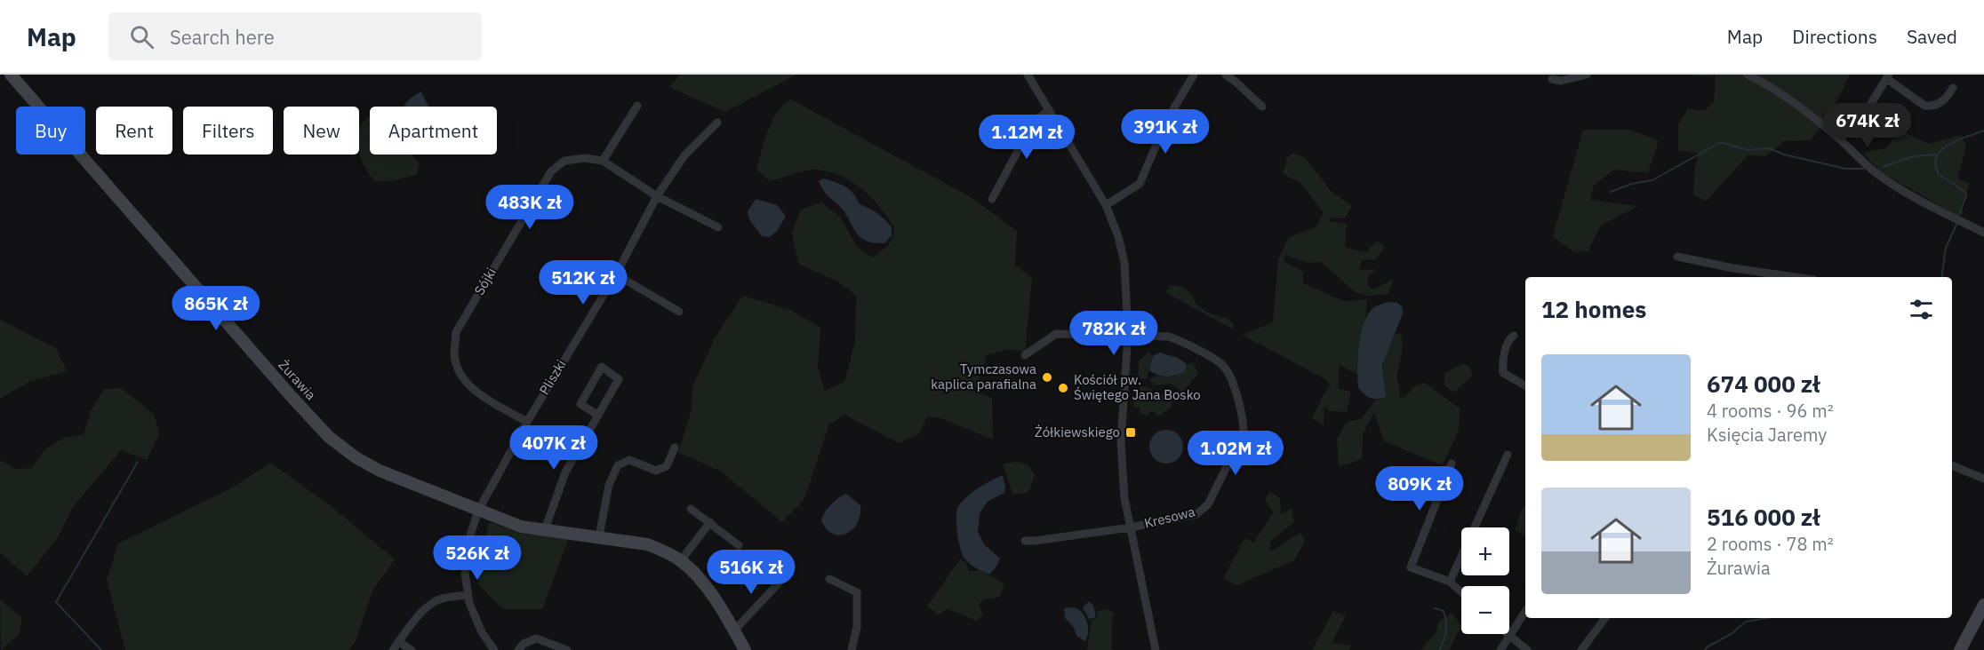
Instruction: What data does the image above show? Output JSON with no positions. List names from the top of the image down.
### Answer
{
  "streets": {
    "street": [
      "Sójki",
      "Pliszki",
      "Żurawia",
      "Kresowa"
    ]
  },
  "crossings": [
    ["Sójki", "Pliszki"],
    ["Pliszki", "Żurawia"]
  ],
  "places": {
    "other": ["Tymczasowa kaplica parafialna", "Kościół pw. Świętego Jana Bosko"],
    "transit": ["Żółkiewskiego"]
  },
  "page": {
    "header": "Map",
    "search": "Search here",
    "nav": ["Map", "Directions", "Saved"],
    "price": [
      "674K zł",
      "391K zł",
      "1.12M zł",
      "483K zł",
      "512K zł",
      "865K zł",
      "782K zł",
      "407K zł",
      "1.02M zł",
      "809K zł",
      "526K zł",
      "516K zł"
    ],
    "chip": [
      "Buy",
      "Rent",
      "Filters",
      "New",
      "Apartment"
    ],
    "heading": "12 homes",
    "list": [
      {
        "name": "674 000 zł",
        "note": "4 rooms · 96 m² · Księcia Jaremy"
      },
      {
        "name": "516 000 zł",
        "note": "2 rooms · 78 m² · Żurawia"
      }
    ],
    "map_buttons": ["+", "−"]
  }
}
